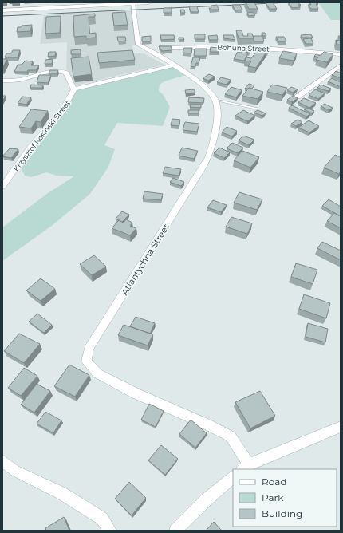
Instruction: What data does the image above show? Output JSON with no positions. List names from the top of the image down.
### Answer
{
  "streets": {
    "street": ["Bohuna Street", "Krzysztof Kosiński Street", "Atlantychna Street"]
  },
  "legend": ["Road", "Park", "Building"]
}
